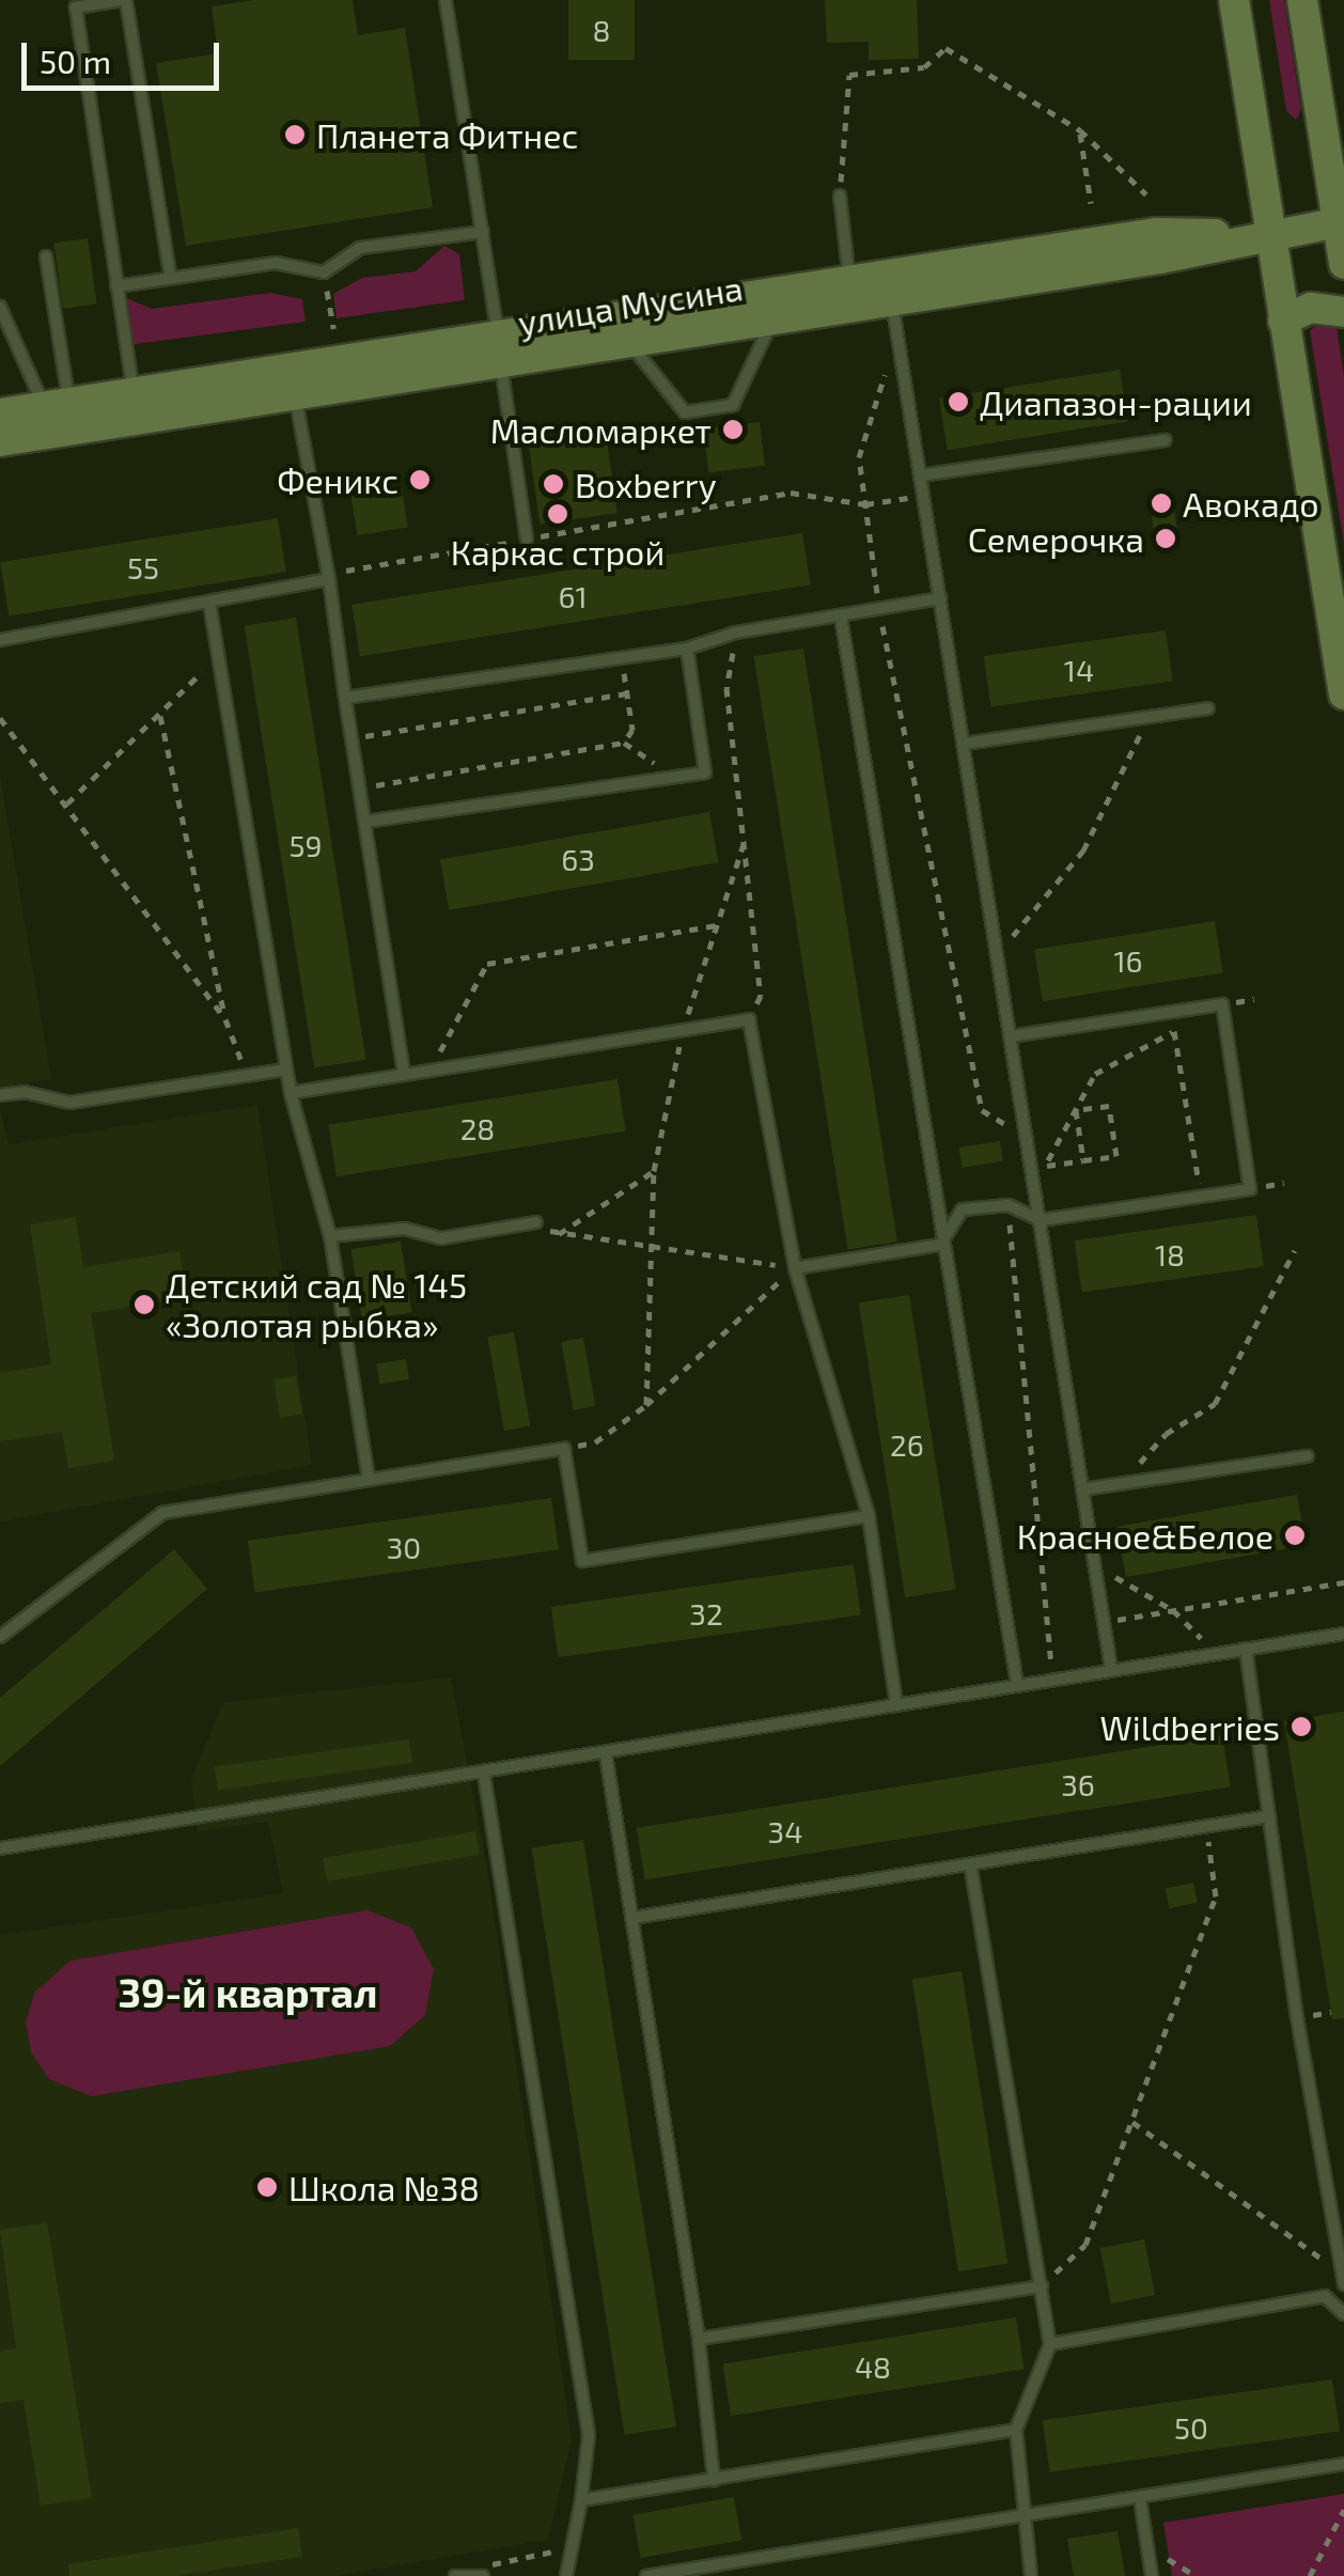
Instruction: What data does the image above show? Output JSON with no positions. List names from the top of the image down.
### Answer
{
  "streets": {
    "street": ["улица Мусина"]
  },
  "districts": ["39-й квартал"],
  "places": [
    "Планета Фитнес",
    "Диапазон-рации",
    "Масломаркет",
    "Феникс",
    "Boxberry",
    "Авокадо",
    "Каркас строй",
    "Семерочка",
    "Детский сад № 145 «Золотая рыбка»",
    "Красное&Белое",
    "Wildberries",
    "Школа №38"
  ],
  "house_numbers": [
    "8",
    "55",
    "61",
    "14",
    "59",
    "63",
    "16",
    "28",
    "18",
    "26",
    "30",
    "32",
    "36",
    "34",
    "48",
    "50"
  ],
  "scale_bar": "50 m"
}
